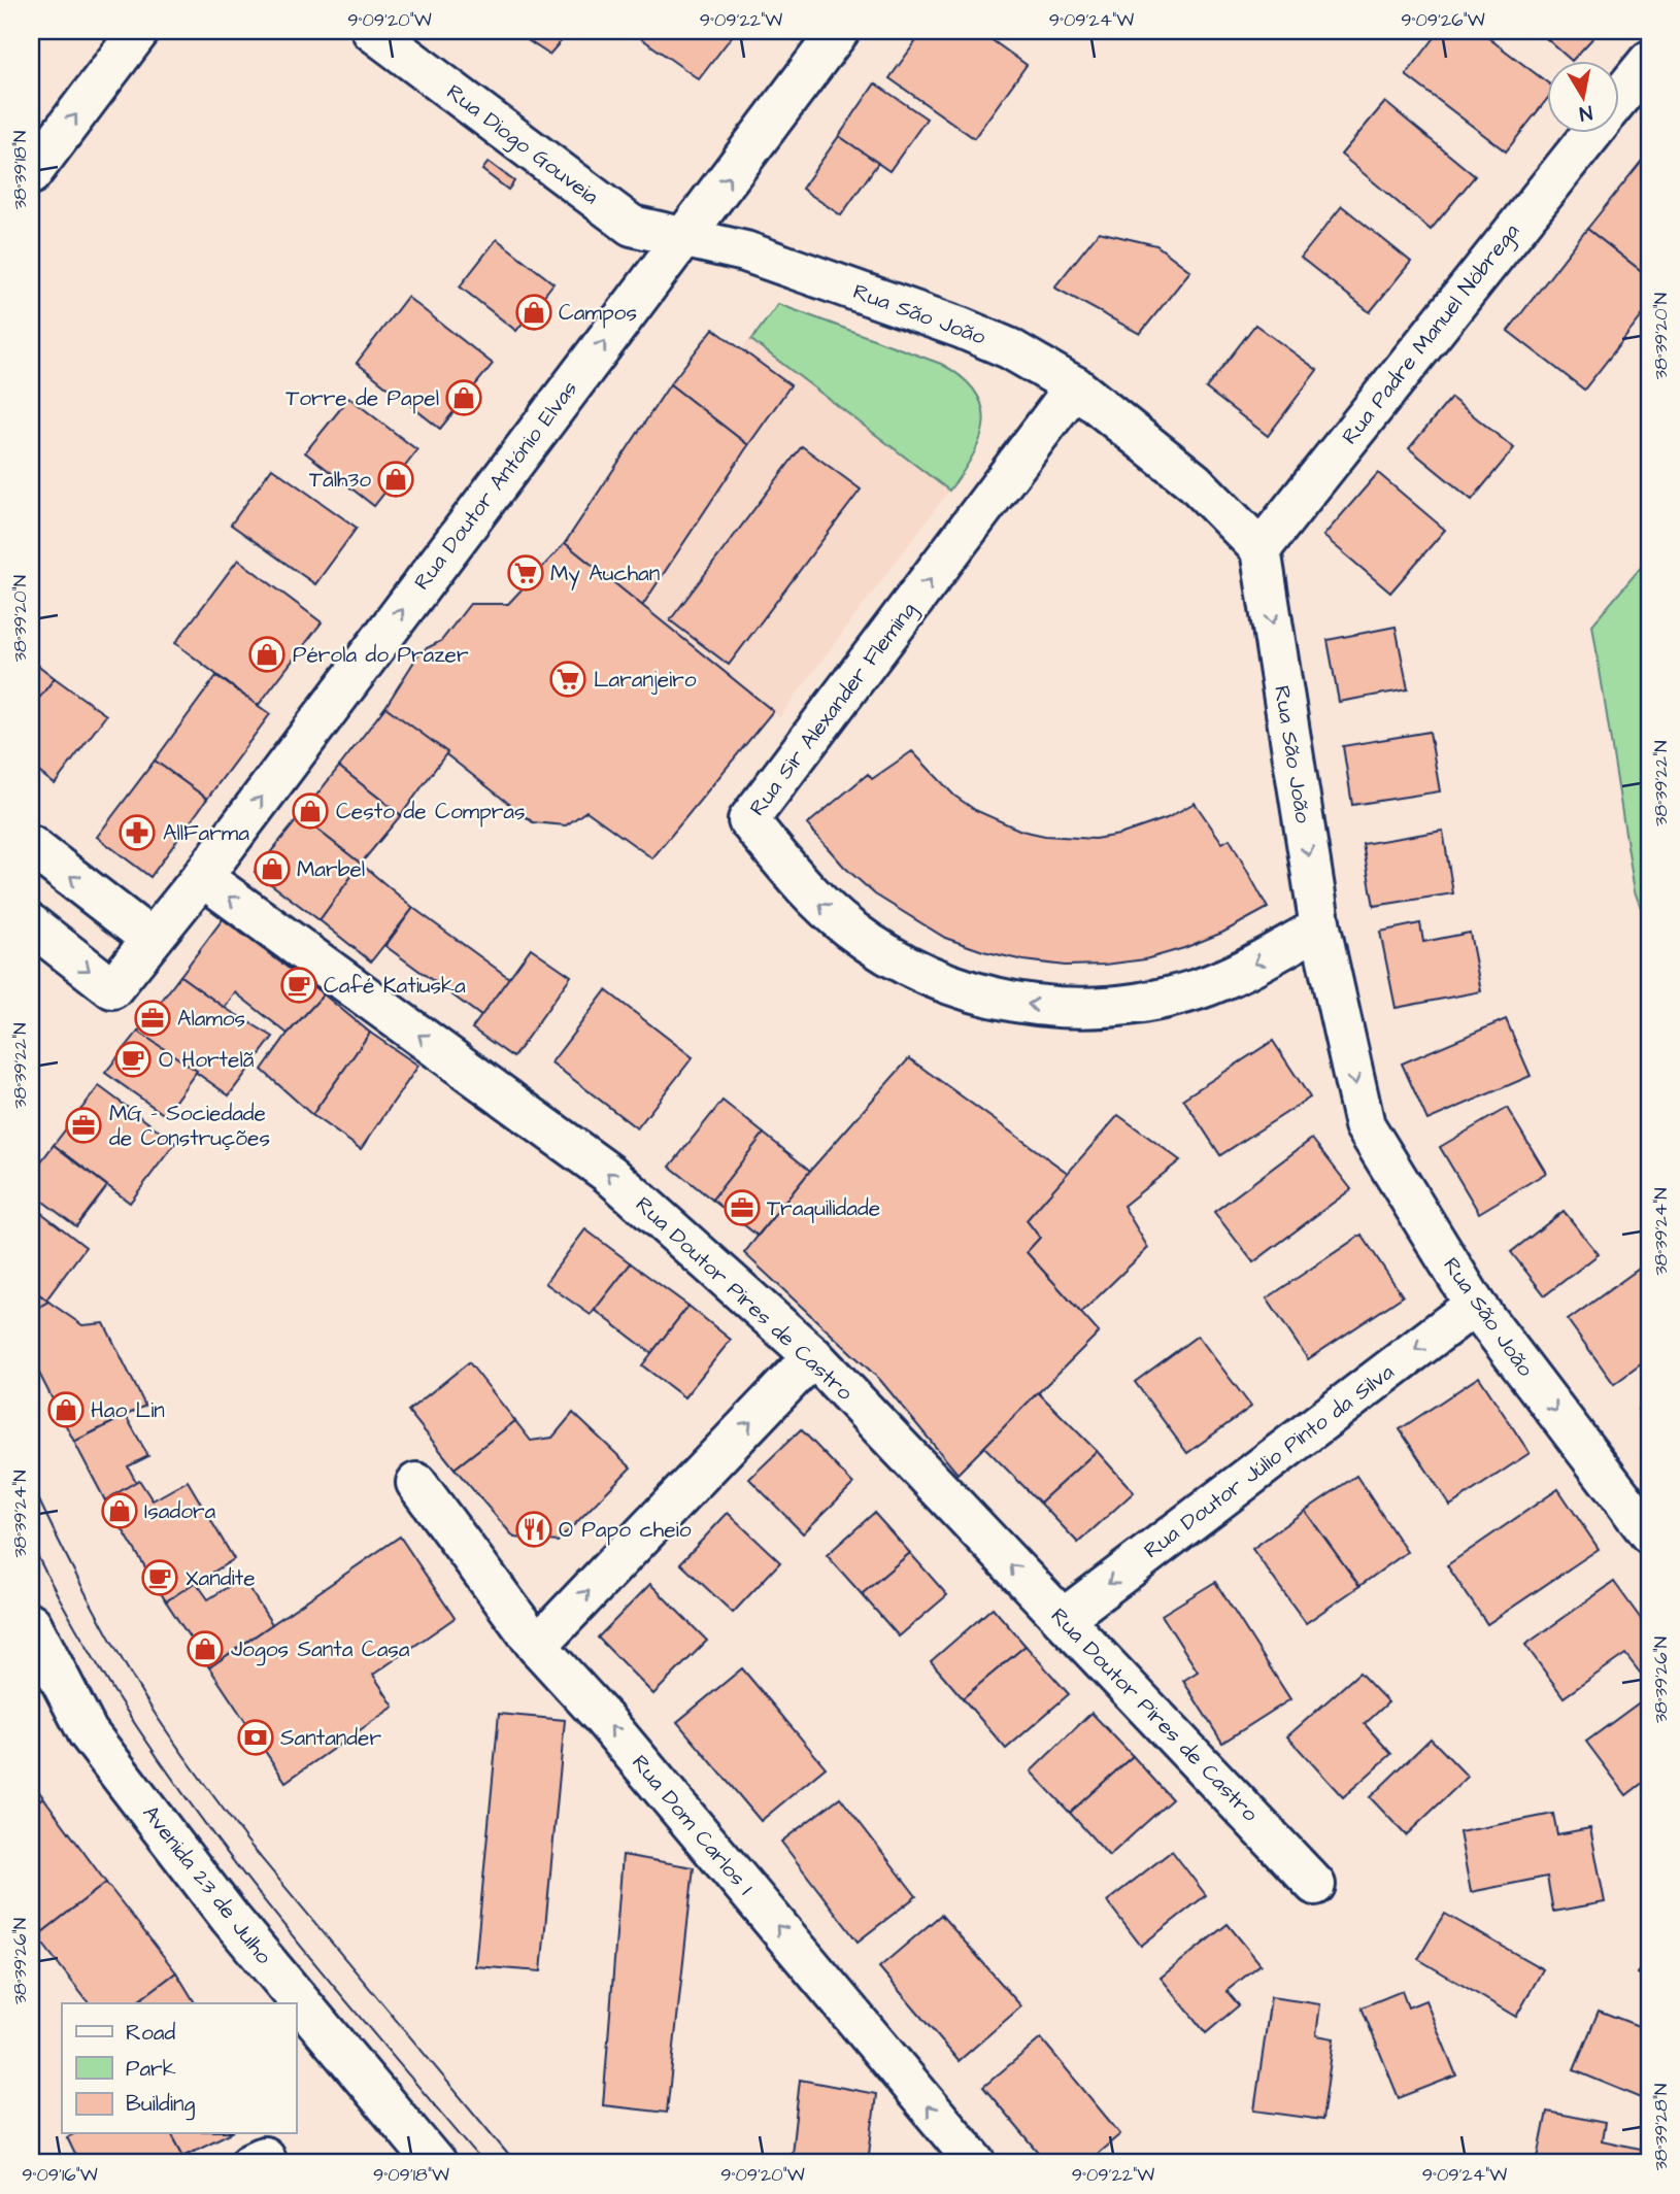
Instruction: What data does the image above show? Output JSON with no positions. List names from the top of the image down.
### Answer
{
  "streets": {
    "street": [
      "Rua Diogo Gouveia",
      "Rua São João",
      "Rua Padre Manuel Nóbrega",
      "Rua Doutor António Elvas",
      "Rua Sir Alexander Fleming",
      "Rua Doutor Pires de Castro",
      "Rua Doutor Júlio Pinto da Silva",
      "Rua Dom Carlos I",
      "Avenida 23 de Julho"
    ]
  },
  "crossings": [
    ["Rua Diogo Gouveia", "Rua São João"],
    ["Rua Diogo Gouveia", "Rua Doutor António Elvas"],
    ["Rua São João", "Rua Padre Manuel Nóbrega"],
    ["Rua São João", "Rua Doutor António Elvas"],
    ["Rua São João", "Rua Sir Alexander Fleming"],
    ["Rua São João", "Rua Doutor Júlio Pinto da Silva"],
    ["Rua Doutor António Elvas", "Rua Doutor Pires de Castro"],
    ["Rua Doutor Pires de Castro", "Rua Doutor Júlio Pinto da Silva"]
  ],
  "one_way": [
    "Rua São João",
    "Rua Doutor António Elvas",
    "Rua Doutor Pires de Castro",
    "Rua Doutor Júlio Pinto da Silva",
    "Rua Dom Carlos I"
  ],
  "places": {
    "shop": [
      "Campos",
      "Torre de Papel",
      "Talh3o",
      "Pérola do Prazer",
      "Cesto de Compras",
      "Marbel",
      "Hao Lin",
      "Isadora",
      "Jogos Santa Casa"
    ],
    "supermarket": ["My Auchan", "Laranjeiro"],
    "pharmacy": ["AllFarma"],
    "cafe": ["Café Katiuska", "O Hortelã", "Xandite"],
    "office": ["Alamos", "MG - Sociedade de Construções", "Traquilidade"],
    "restaurant": ["O Papo cheio"],
    "bank": ["Santander"]
  },
  "legend": ["Road", "Park", "Building"],
  "north": "bottom",
  "coordinates": [
    "9°09'20\"W",
    "9°09'22\"W",
    "9°09'24\"W",
    "9°09'26\"W",
    "38°39'18\"N",
    "38°39'20\"N",
    "38°39'22\"N",
    "38°39'24\"N",
    "38°39'26\"N",
    "38°39'28\"N",
    "9°09'16\"W",
    "9°09'18\"W"
  ]
}
